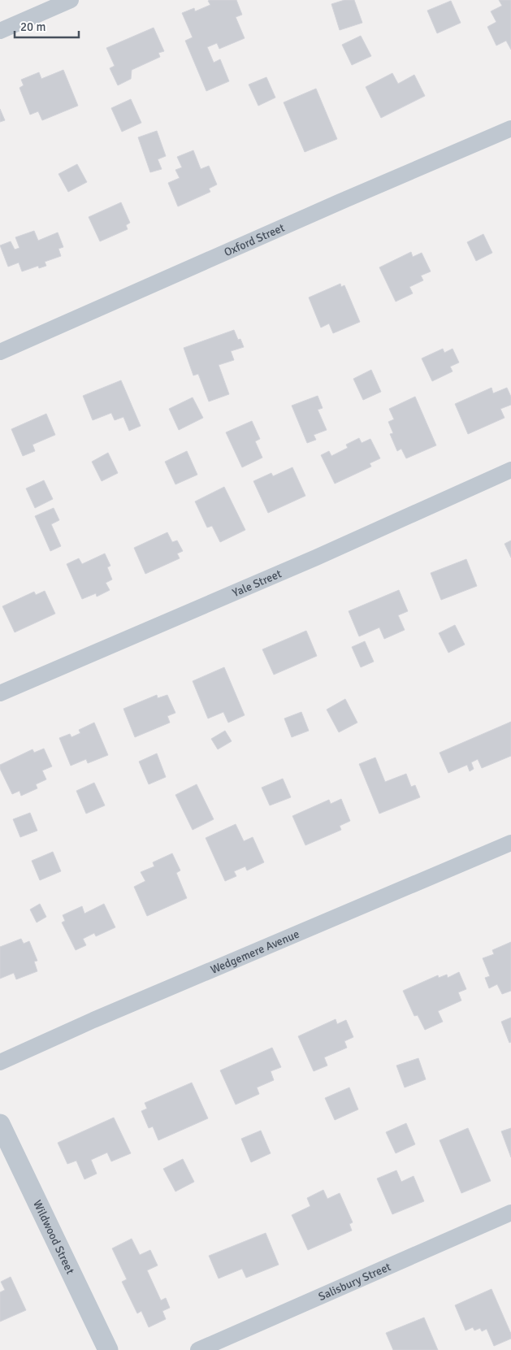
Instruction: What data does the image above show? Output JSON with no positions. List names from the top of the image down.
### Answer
{
  "streets": {
    "street": [
      "Oxford Street",
      "Yale Street",
      "Wedgemere Avenue",
      "Wildwood Street",
      "Salisbury Street"
    ]
  },
  "scale_bar": "20 m"
}
